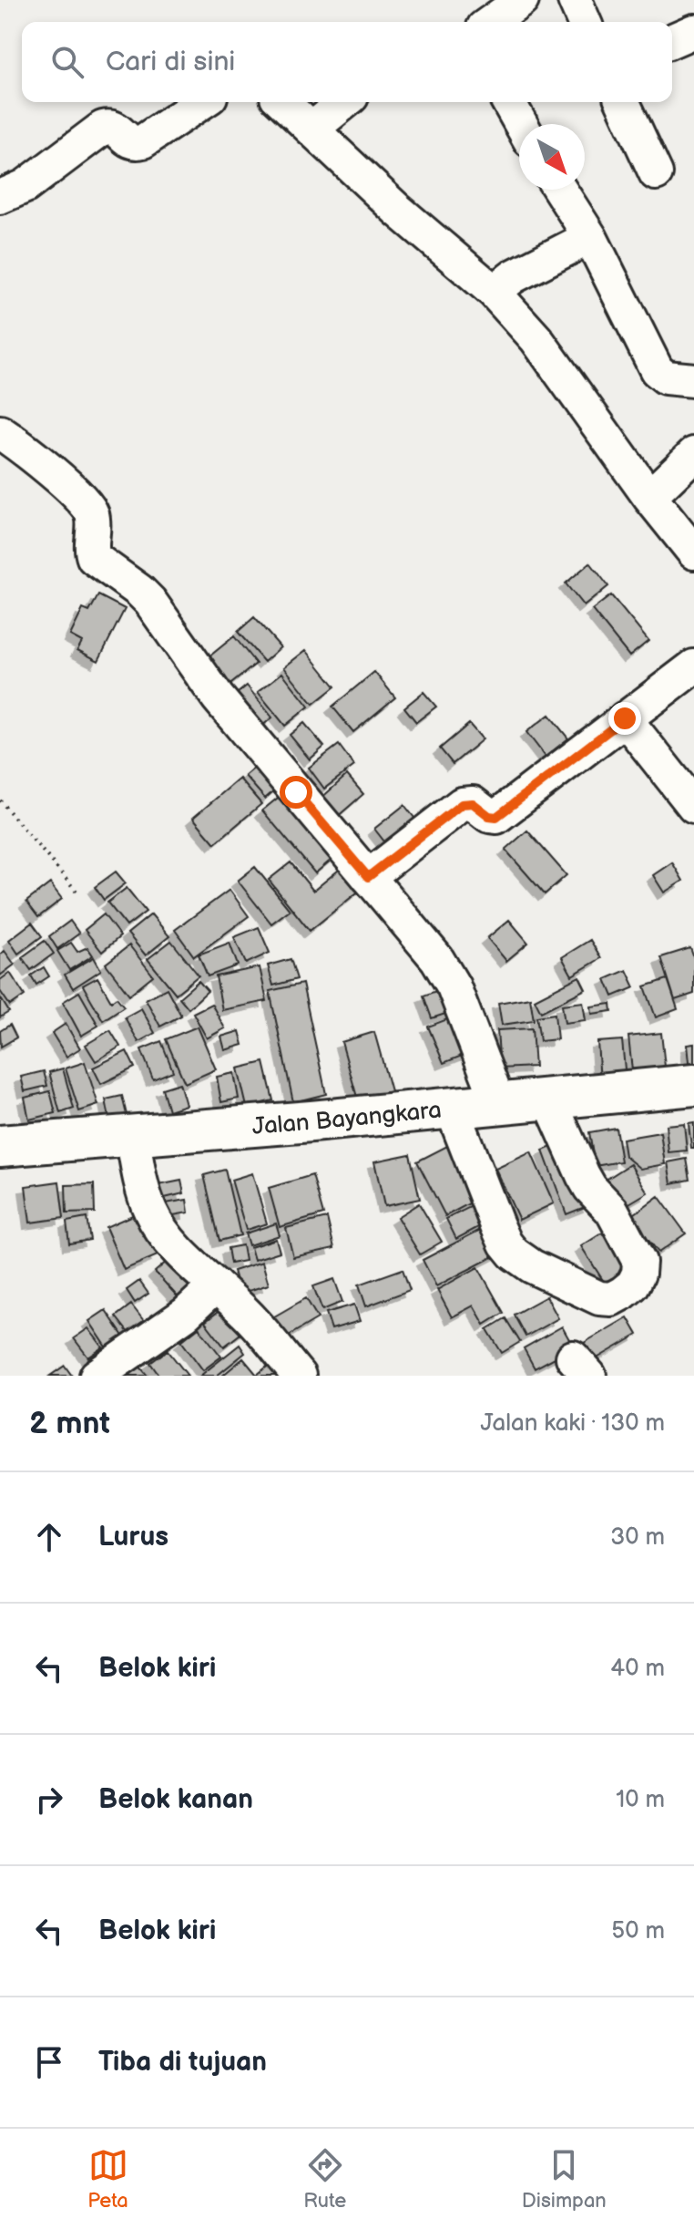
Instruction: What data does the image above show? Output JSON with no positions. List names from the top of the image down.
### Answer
{
  "streets": {
    "highway": ["Jalan Bayangkara"]
  },
  "north": "bottom right",
  "page": {
    "search": "Cari di sini",
    "heading": ["2 mnt", "Jalan kaki · 130 m"],
    "list": [
      ["Lurus", "30 m"],
      ["Belok kiri", "40 m"],
      ["Belok kanan", "10 m"],
      ["Belok kiri", "50 m"],
      "Tiba di tujuan"
    ],
    "nav": ["Peta", "Rute", "Disimpan"]
  }
}
